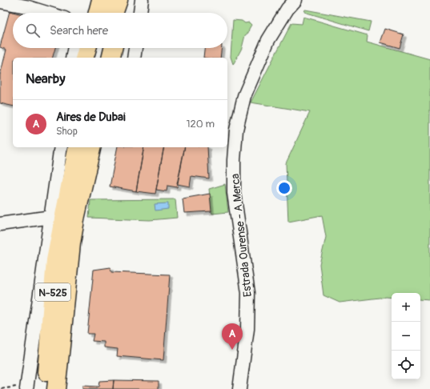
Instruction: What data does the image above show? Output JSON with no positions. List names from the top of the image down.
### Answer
{
  "streets": {
    "highway": ["N-525"],
    "street": ["Estrada Ourense - A Merca"]
  },
  "page": {
    "search": "Search here",
    "heading": "Nearby",
    "list": [
      {
        "mark": "A",
        "name": "Aires de Dubai",
        "note": "Shop",
        "value": "120 m"
      }
    ],
    "map_buttons": ["+", "−"],
    "pins": "A"
  }
}
